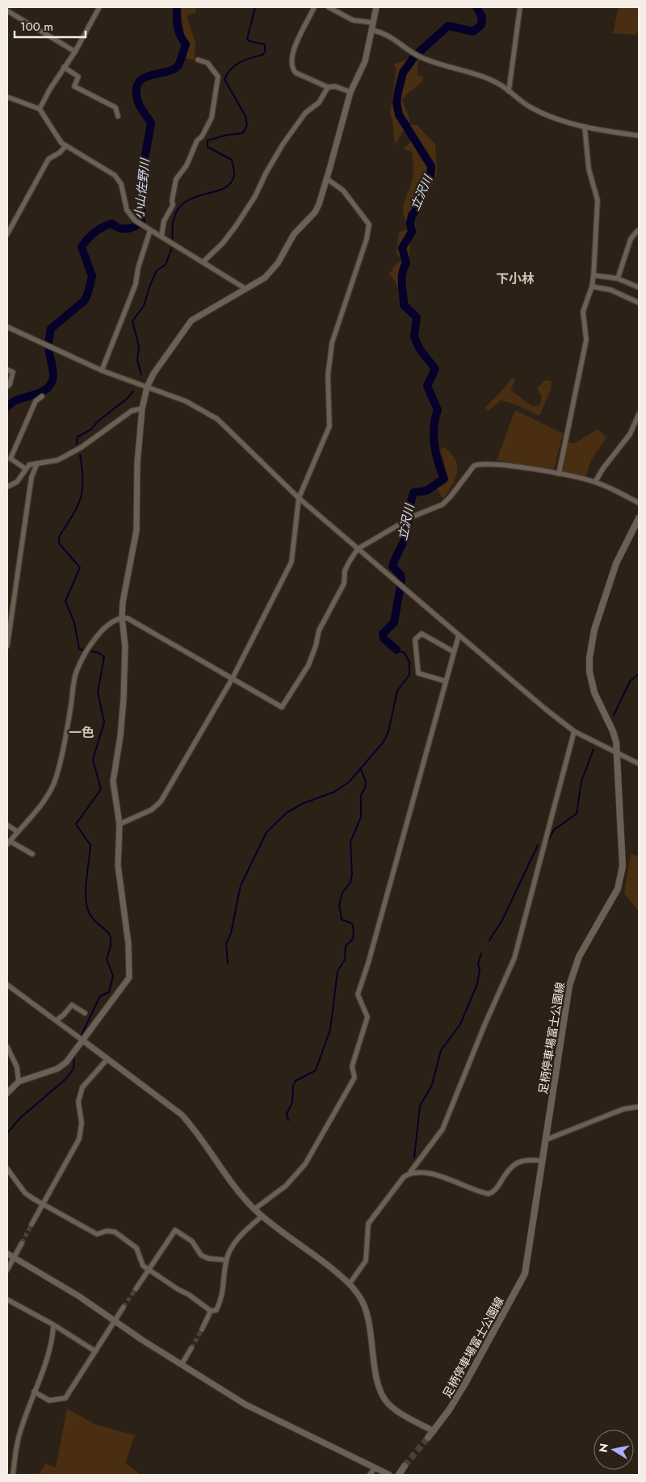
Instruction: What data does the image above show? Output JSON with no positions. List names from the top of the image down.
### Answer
{
  "streets": {
    "main road": ["足柄停車場富士公園線"]
  },
  "districts": ["下小林", "一色"],
  "water": ["小山佐野川", "立沢川"],
  "scale_bar": "100 m",
  "north": "left"
}
